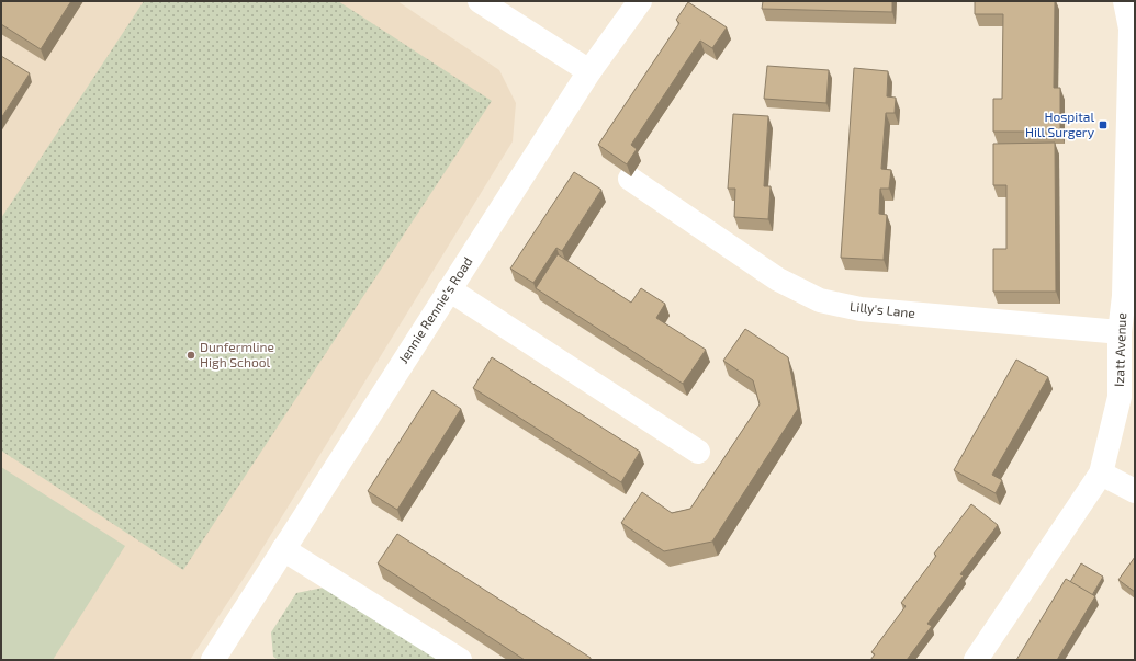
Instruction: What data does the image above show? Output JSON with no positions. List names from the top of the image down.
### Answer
{
  "streets": {
    "street": ["Jennie Rennie's Road", "Lilly's Lane", "Izatt Avenue"]
  },
  "crossings": [
    ["Lilly's Lane", "Izatt Avenue"]
  ],
  "places": {
    "transit": ["Hospital Hill Surgery"],
    "other": ["Dunfermline High School"]
  }
}
